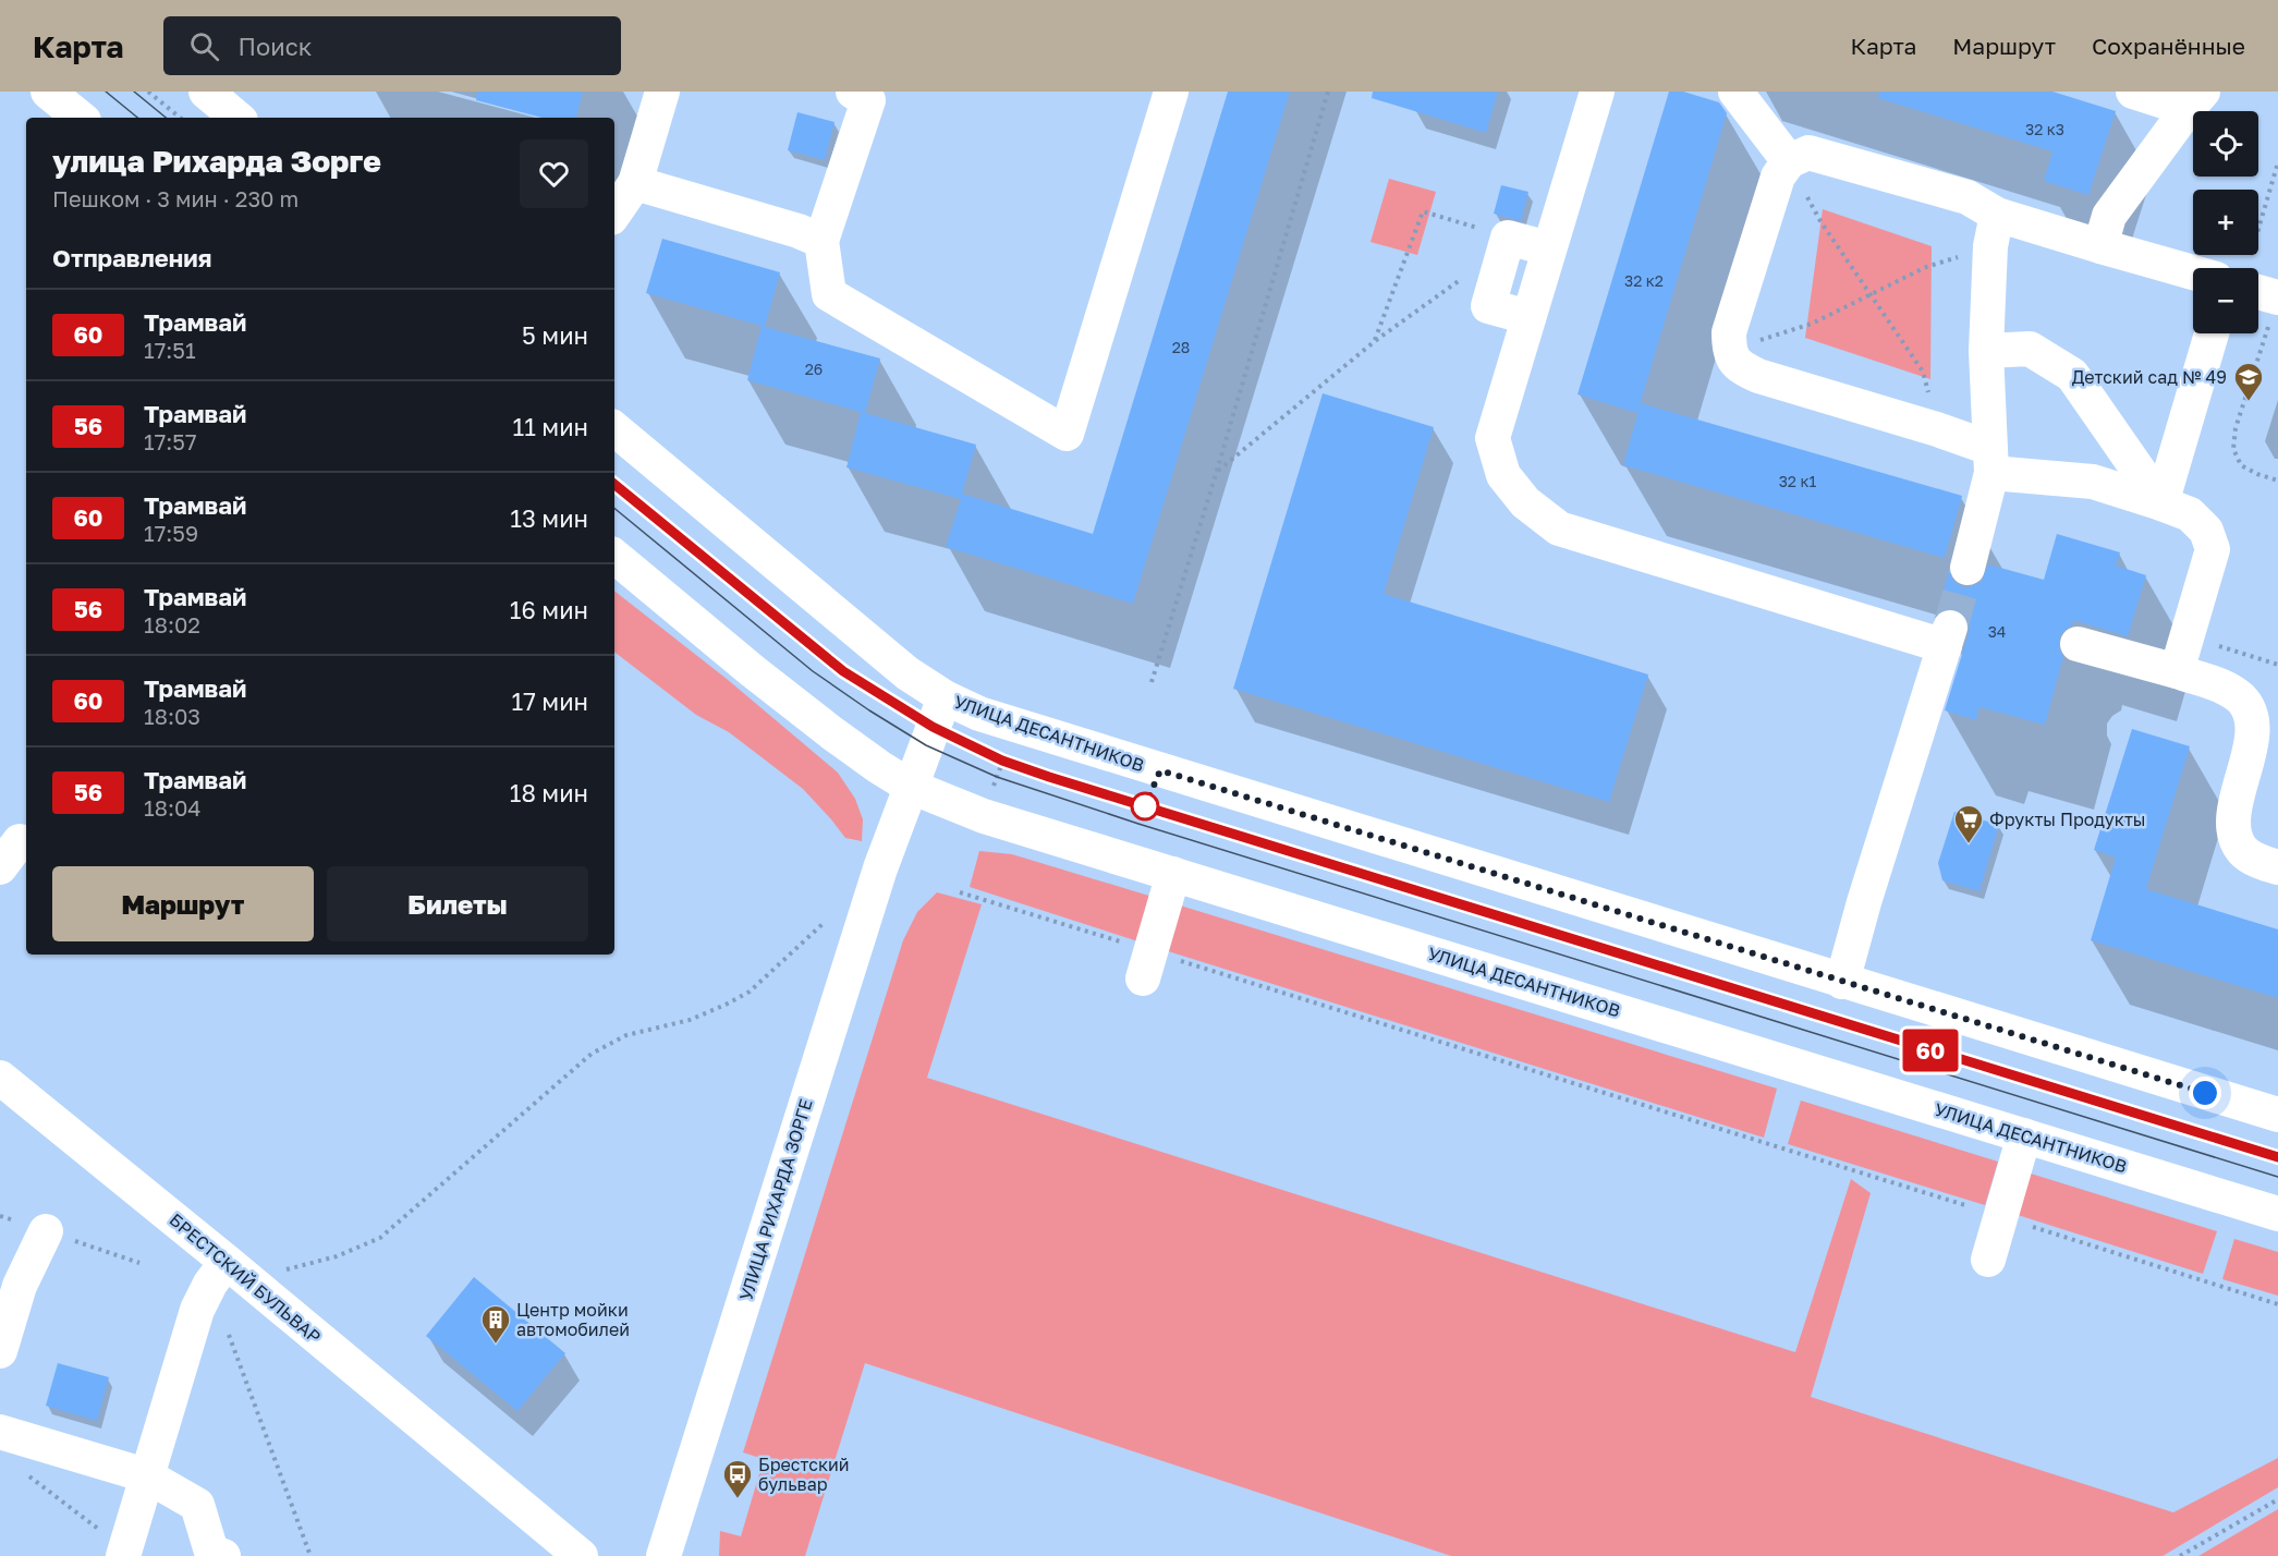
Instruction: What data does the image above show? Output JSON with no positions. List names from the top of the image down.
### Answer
{
  "streets": {
    "street": ["УЛИЦА ДЕСАНТНИКОВ", "УЛИЦА РИХАРДА ЗОРГЕ", "БРЕСТСКИЙ БУЛЬВАР"]
  },
  "crossings": [
    ["УЛИЦА ДЕСАНТНИКОВ", "УЛИЦА РИХАРДА ЗОРГЕ"]
  ],
  "places": {
    "school or university": ["Детский сад № 49"],
    "supermarket": ["Фрукты Продукты"],
    "building": ["Центр мойки автомобилей"],
    "bus stop": ["Брестский бульвар"]
  },
  "lines": ["tram line 60"],
  "house_numbers": [
    "32 к3",
    "32 к2",
    "28",
    "26",
    "32 к1",
    "34"
  ],
  "page": {
    "header": "Карта",
    "search": "Поиск",
    "nav": ["Карта", "Маршрут", "Сохранённые"],
    "on_map": "60",
    "map_buttons": ["+", "−"],
    "heading": [
      ["улица Рихарда Зорге", "Пешком · 3 мин · 230 m"],
      "Отправления"
    ],
    "list": [
      {
        "mark": "60",
        "name": "Трамвай",
        "note": "17:51",
        "value": "5 мин"
      },
      {
        "mark": "56",
        "name": "Трамвай",
        "note": "17:57",
        "value": "11 мин"
      },
      {
        "mark": "60",
        "name": "Трамвай",
        "note": "17:59",
        "value": "13 мин"
      },
      {
        "mark": "56",
        "name": "Трамвай",
        "note": "18:02",
        "value": "16 мин"
      },
      {
        "mark": "60",
        "name": "Трамвай",
        "note": "18:03",
        "value": "17 мин"
      },
      {
        "mark": "56",
        "name": "Трамвай",
        "note": "18:04",
        "value": "18 мин"
      }
    ],
    "buttons": ["Маршрут", "Билеты"]
  }
}
